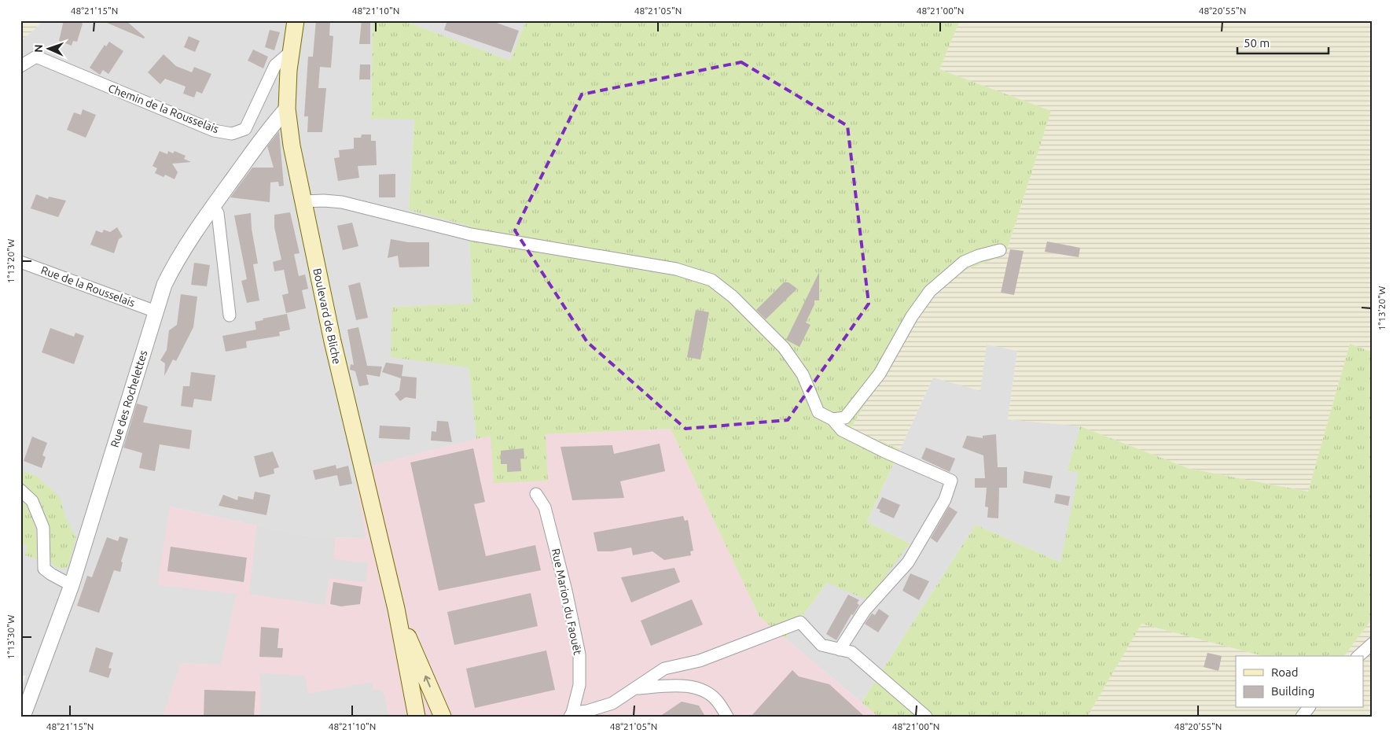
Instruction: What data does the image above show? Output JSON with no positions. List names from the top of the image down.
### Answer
{
  "streets": {
    "main road": ["Boulevard de Bliche"],
    "street": [
      "Chemin de la Rousselais",
      "Rue de la Rousselais",
      "Rue des Rochelettes",
      "Rue Marion du Faouët"
    ]
  },
  "crossings": [
    ["Chemin de la Rousselais", "Boulevard de Bliche"],
    ["Rue de la Rousselais", "Rue des Rochelettes"],
    ["Boulevard de Bliche", "Rue des Rochelettes"]
  ],
  "legend": ["Road", "Building"],
  "scale_bar": "50 m",
  "north": "left",
  "coordinates": [
    "48°21'15\"N",
    "48°21'10\"N",
    "48°21'05\"N",
    "48°21'00\"N",
    "48°20'55\"N",
    "1°13'20\"W",
    "1°13'30\"W"
  ]
}
